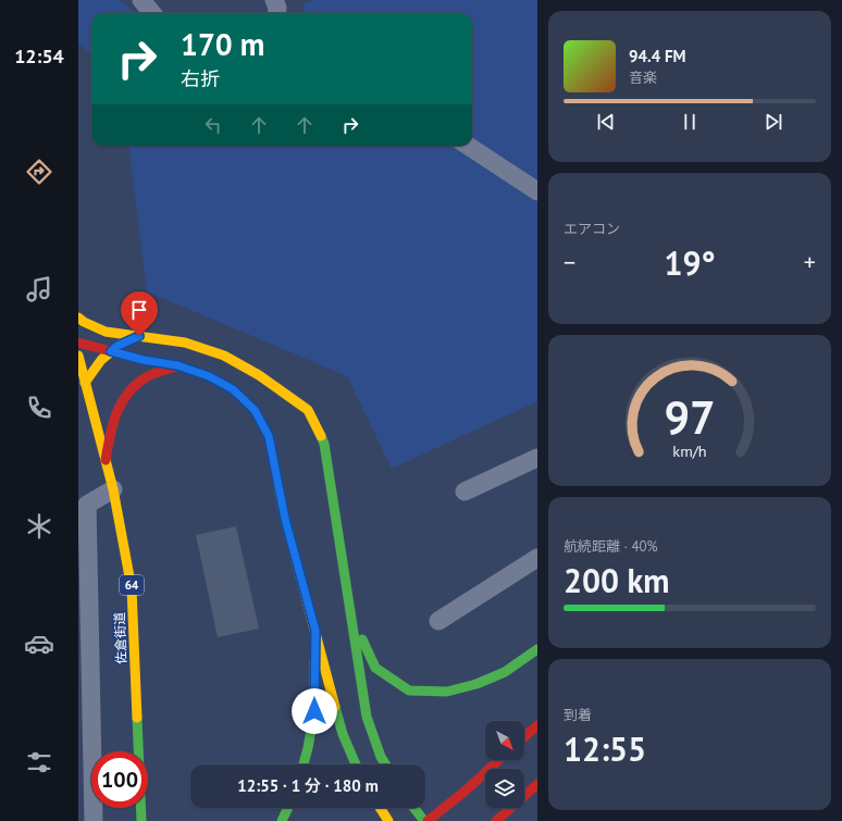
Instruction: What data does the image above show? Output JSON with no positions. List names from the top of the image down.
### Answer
{
  "streets": {
    "main road": ["64", "佐倉街道"]
  },
  "north": "bottom right",
  "page": {
    "tabs": "12:54",
    "turn": ["170 m", "右折"],
    "song": ["94.4 FM", "音楽"],
    "tile": [
      "エアコン",
      ["航続距離 · 40%", "200 km"],
      ["到着", "12:55"]
    ],
    "heat": ["−", "19°", "+"],
    "limit": "100",
    "trip": "12:55 · 1 分 · 180 m",
    "gauge": ["97", "km/h"]
  }
}
